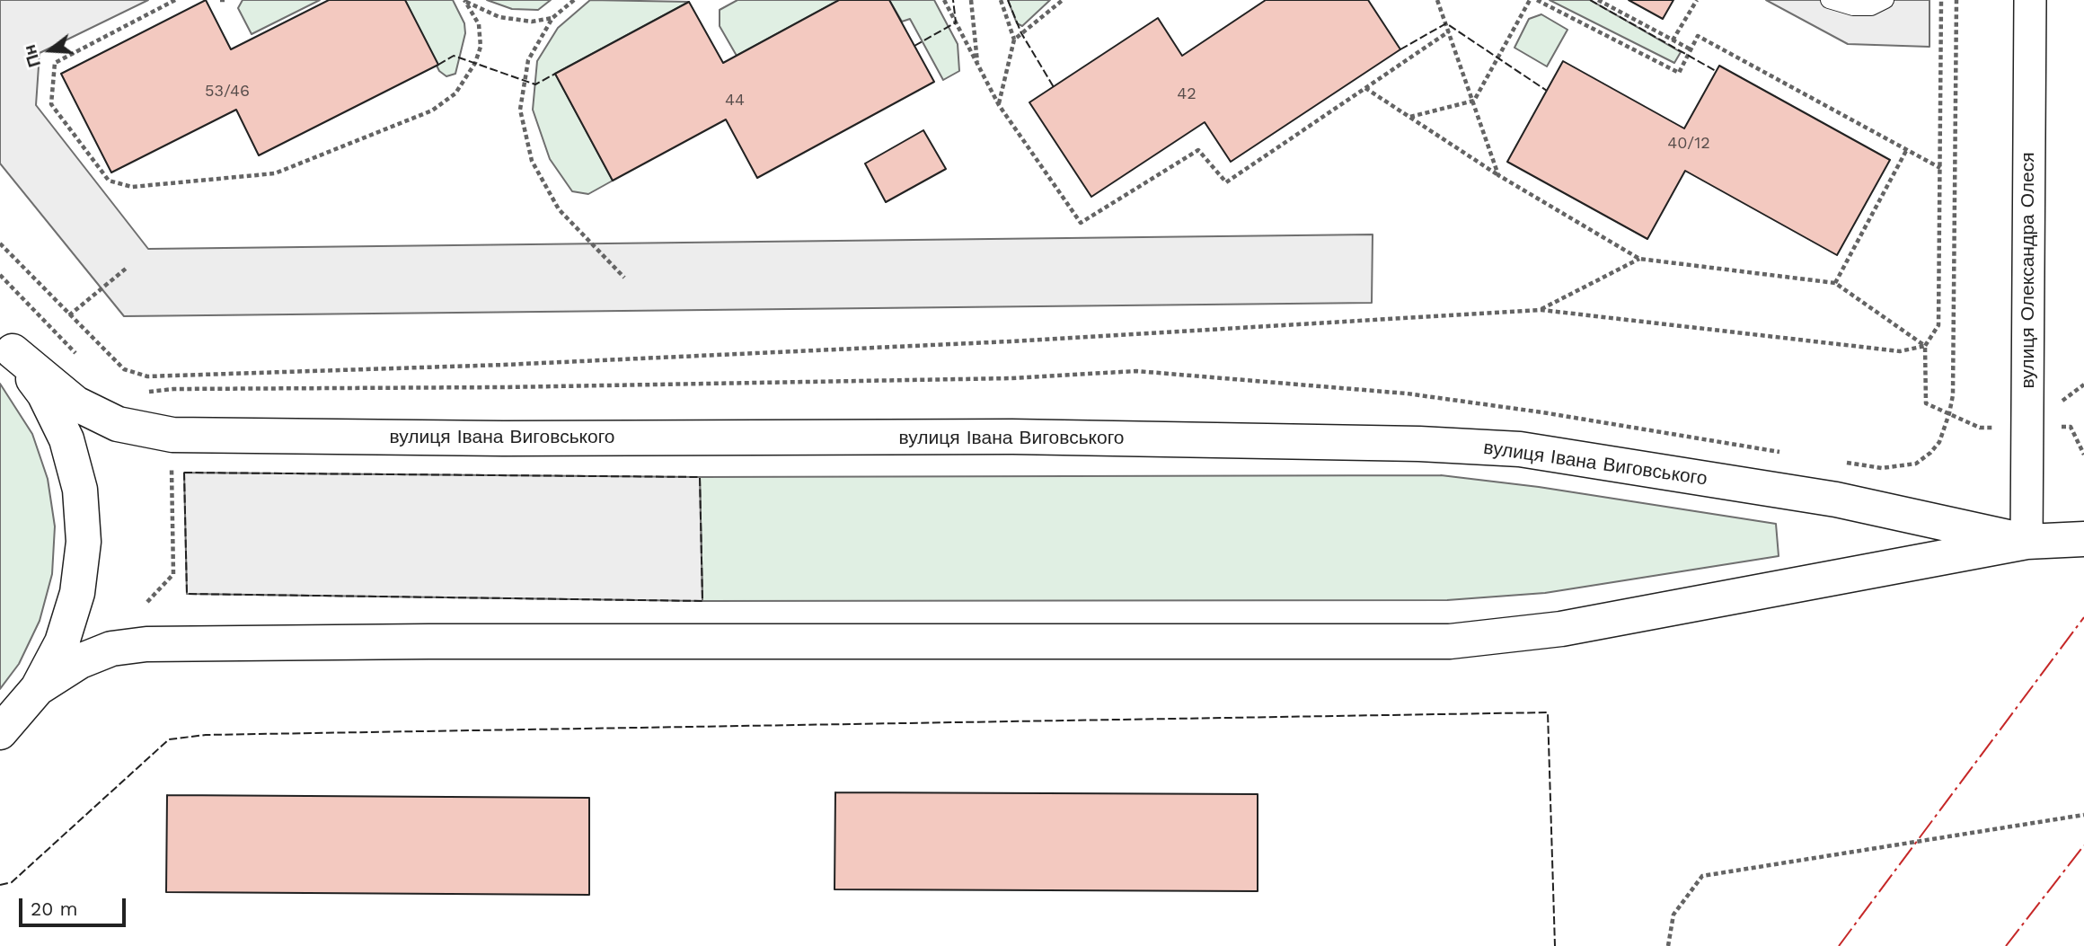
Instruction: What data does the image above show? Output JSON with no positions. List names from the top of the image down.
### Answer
{
  "streets": {
    "main road": ["вулиця Івана Виговського"],
    "street": ["вулиця Олександра Олеся"]
  },
  "crossings": [
    ["вулиця Олександра Олеся", "вулиця Івана Виговського"]
  ],
  "house_numbers": [
    "53/46",
    "42",
    "44",
    "40/12"
  ],
  "scale_bar": "20 m",
  "north": "left"
}
